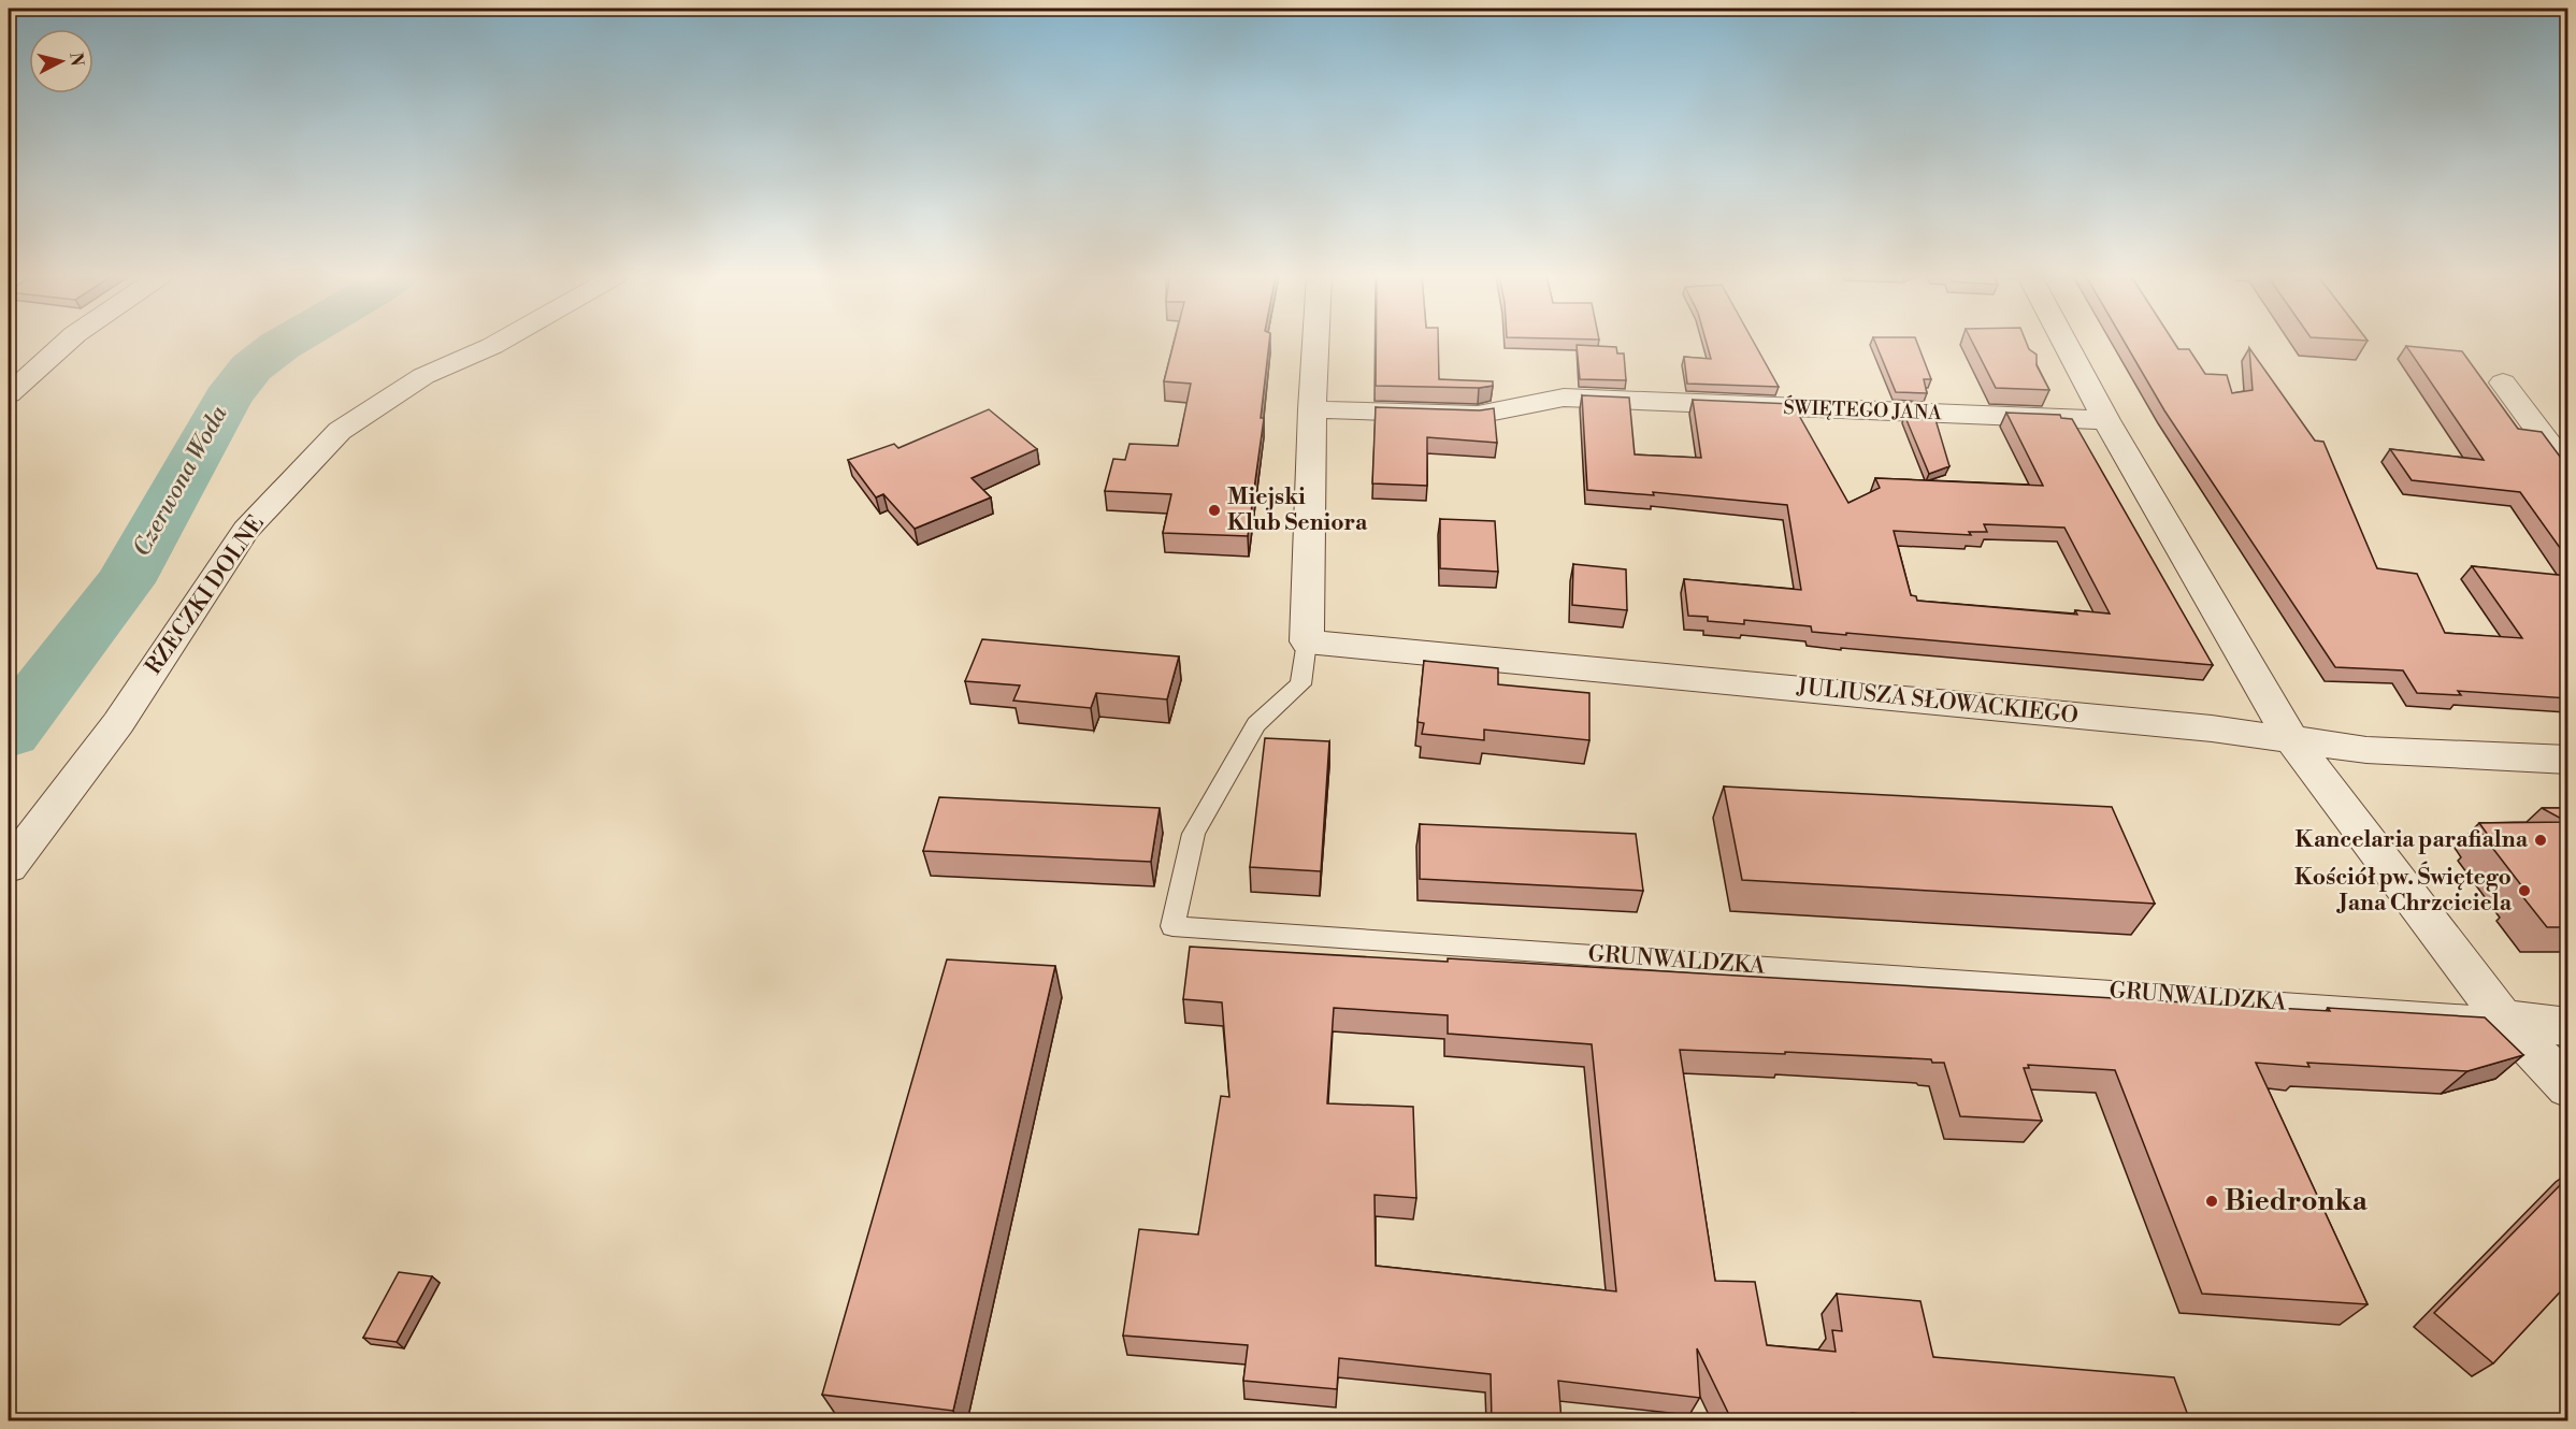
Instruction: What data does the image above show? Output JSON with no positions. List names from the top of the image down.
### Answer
{
  "streets": {
    "street": [
      "ŚWIĘTEGO JANA",
      "RZECZKI DOLNE",
      "JULIUSZA SŁOWACKIEGO",
      "GRUNWALDZKA"
    ]
  },
  "crossings": [
    ["JULIUSZA SŁOWACKIEGO", "GRUNWALDZKA"]
  ],
  "water": ["Czerwona Woda"],
  "places": [
    "Miejski Klub Seniora",
    "Kancelaria parafialna",
    "Kościół pw. Świętego Jana Chrzciciela",
    "Biedronka"
  ],
  "north": "right"
}
